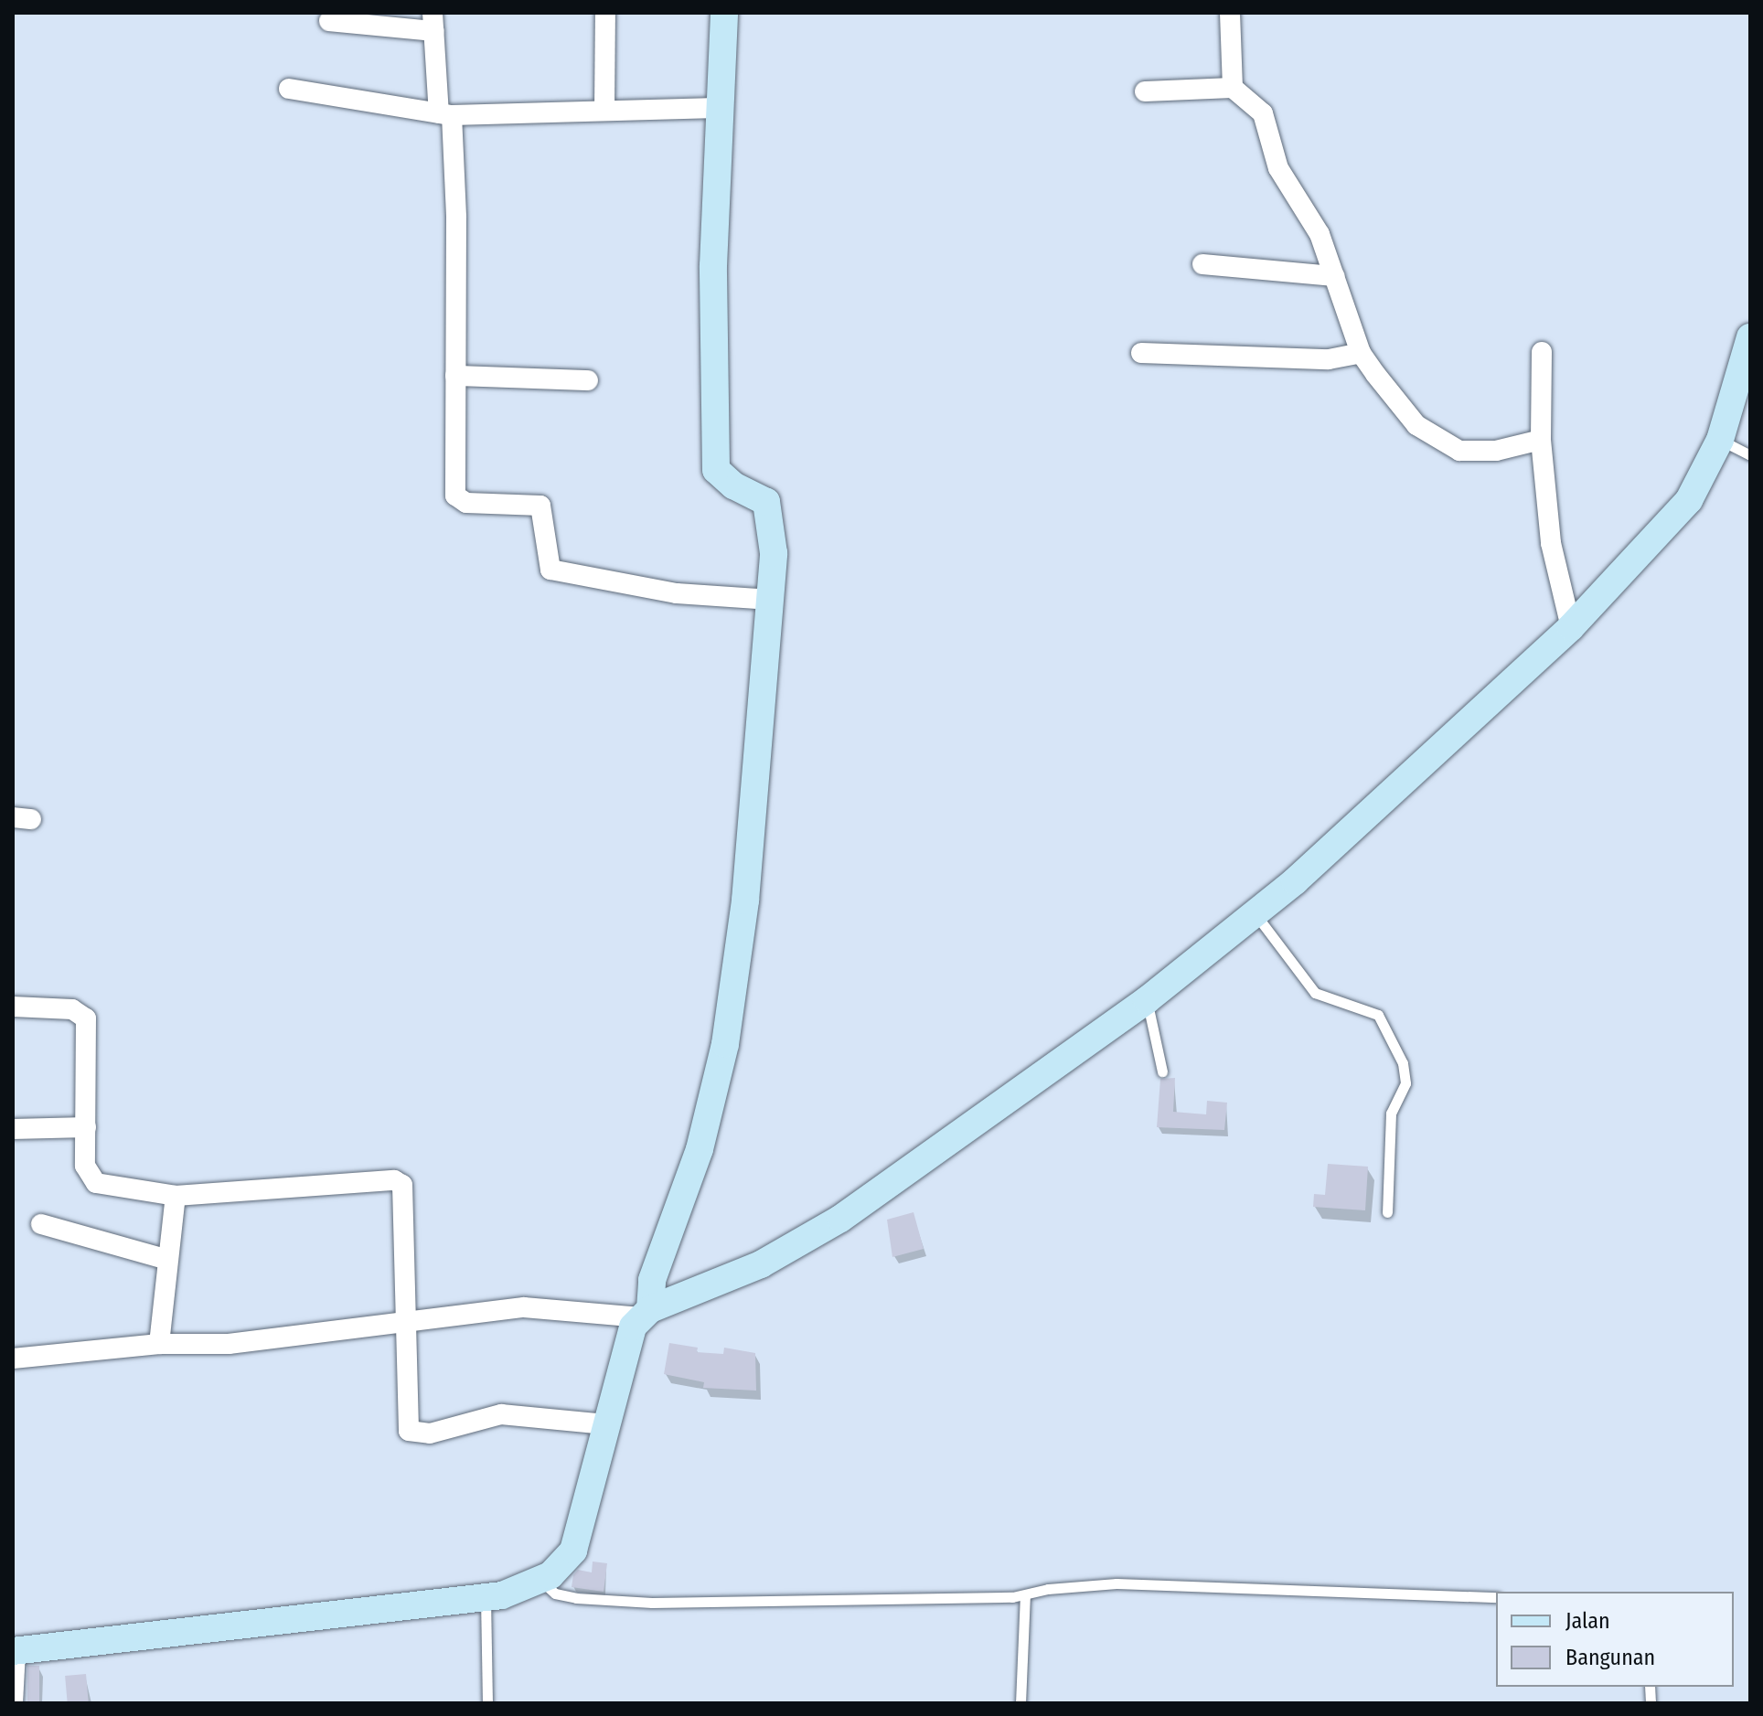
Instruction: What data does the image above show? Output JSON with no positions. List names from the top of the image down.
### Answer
{
  "legend": ["Jalan", "Bangunan"]
}
